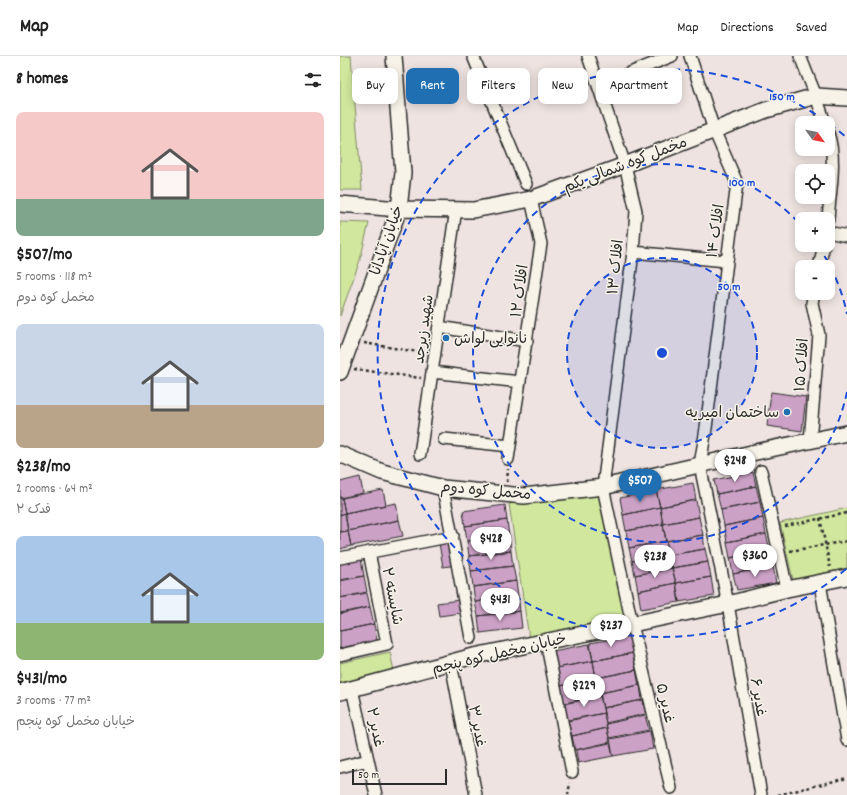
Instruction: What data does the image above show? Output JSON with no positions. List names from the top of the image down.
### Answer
{
  "streets": {
    "street": [
      "مخمل کوه شمالی‌ یکم",
      "افلاک ۱۴",
      "خیابان آپادانا",
      "افلاک ۱۳",
      "افلاک ۱۲",
      "شهید زبرجد",
      "افلاک ۱۵",
      "مخمل کوه دوم",
      "شایسته ۲",
      "خیابان مخمل کوه پنجم",
      "غدیر ۶",
      "غدیر ۵",
      "غدیر ۳",
      "غدیر ۲"
    ]
  },
  "crossings": [
    ["مخمل کوه شمالی‌ یکم", "افلاک ۱۴"],
    ["مخمل کوه شمالی‌ یکم", "خیابان آپادانا"],
    ["مخمل کوه شمالی‌ یکم", "افلاک ۱۳"],
    ["مخمل کوه شمالی‌ یکم", "افلاک ۱۲"],
    ["مخمل کوه شمالی‌ یکم", "شهید زبرجد"],
    ["افلاک ۱۴", "مخمل کوه دوم"],
    ["افلاک ۱۴", "غدیر ۶"],
    ["افلاک ۱۳", "مخمل کوه دوم"],
    ["افلاک ۱۳", "خیابان مخمل کوه پنجم"],
    ["افلاک ۱۳", "غدیر ۵"],
    ["افلاک ۱۵", "مخمل کوه دوم"],
    ["مخمل کوه دوم", "غدیر ۶"],
    ["خیابان مخمل کوه پنجم", "غدیر ۶"],
    ["خیابان مخمل کوه پنجم", "غدیر ۵"],
    ["خیابان مخمل کوه پنجم", "غدیر ۳"],
    ["خیابان مخمل کوه پنجم", "غدیر ۲"]
  ],
  "places": ["نانوایی لواش", "ساختمان امیریه"],
  "scale_bar": "50 m",
  "north": "bottom right",
  "page": {
    "header": "Map",
    "nav": ["Map", "Directions", "Saved"],
    "heading": "8 homes",
    "chip": [
      "Buy",
      "Rent",
      "Filters",
      "New",
      "Apartment"
    ],
    "list": [
      {
        "name": "$507/mo",
        "note": "5 rooms · 118 m² · مخمل کوه دوم"
      },
      {
        "name": "$238/mo",
        "note": "2 rooms · 64 m² · فدک ۲"
      },
      {
        "name": "$431/mo",
        "note": "3 rooms · 77 m² · خیابان مخمل کوه پنجم"
      }
    ],
    "map_buttons": ["+", "−"],
    "price": [
      "$248",
      "$507",
      "$428",
      "$360",
      "$238",
      "$431",
      "$237",
      "$229"
    ],
    "scale": "50 m"
  },
  "rings": ["150 m", "100 m", "50 m"]
}
